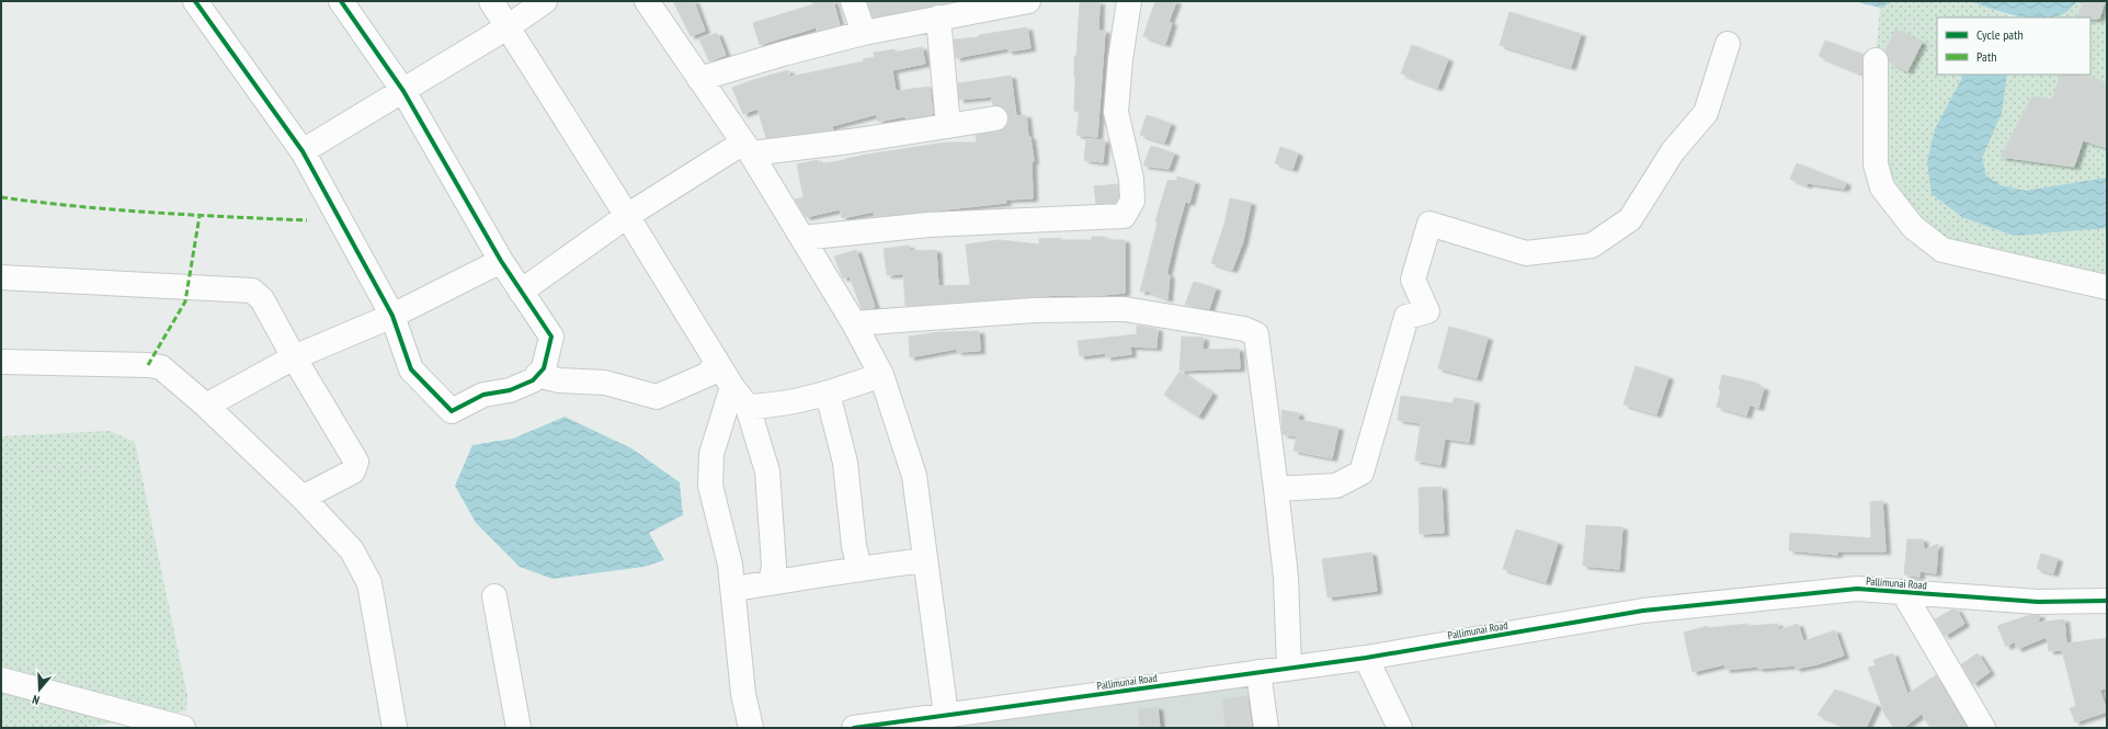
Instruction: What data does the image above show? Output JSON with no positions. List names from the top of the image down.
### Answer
{
  "streets": {
    "street": ["Pallimunai Road"]
  },
  "legend": ["Cycle path", "Path"],
  "north": "bottom"
}
